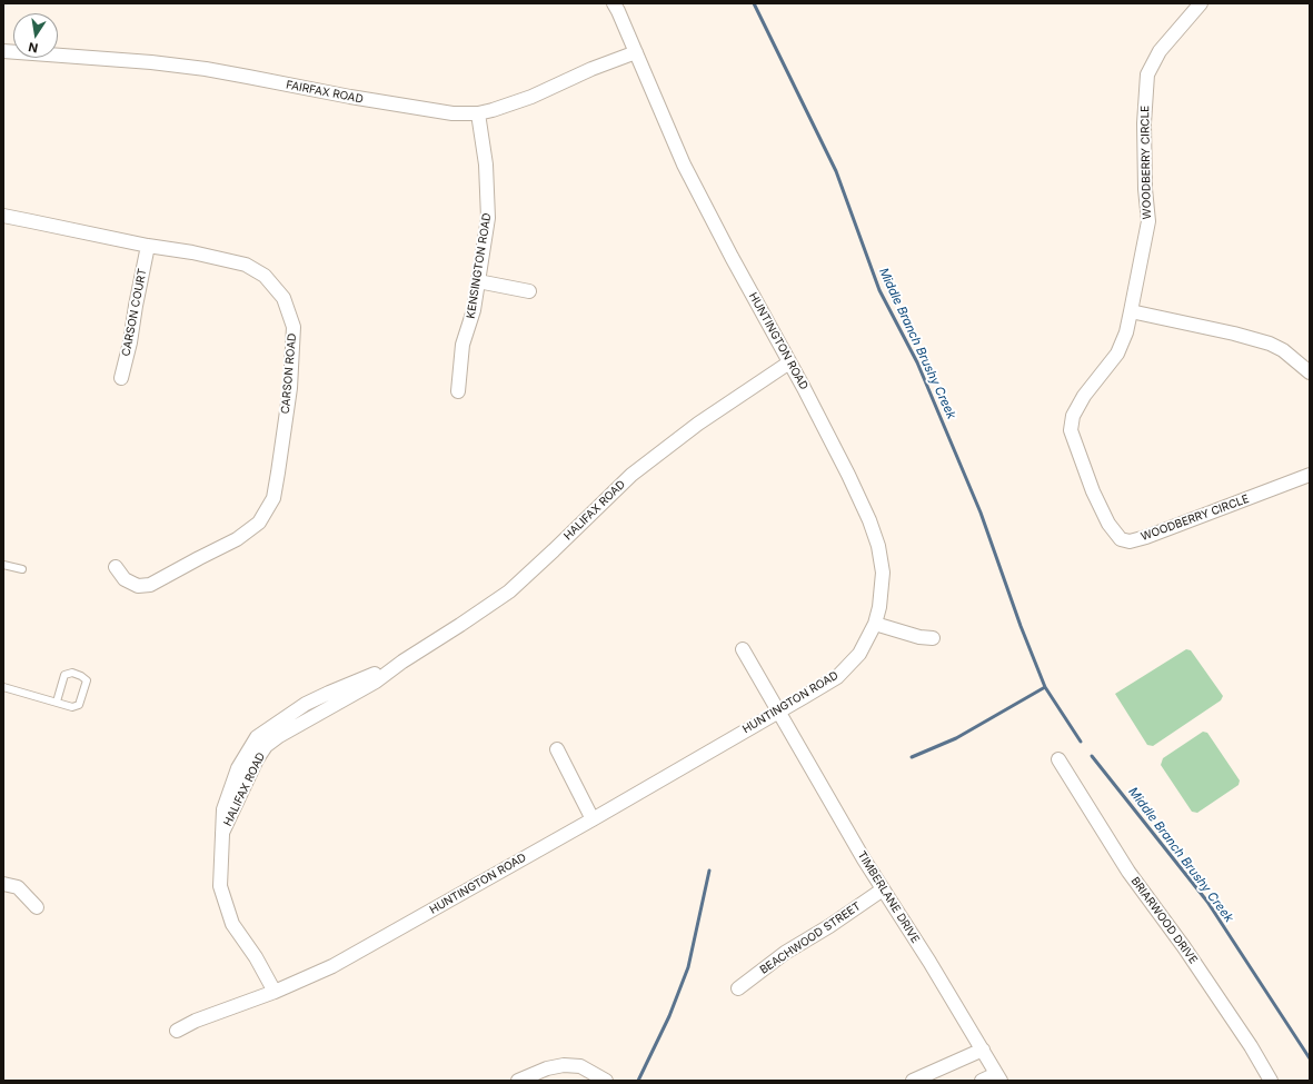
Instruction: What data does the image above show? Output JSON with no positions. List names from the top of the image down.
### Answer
{
  "streets": {
    "street": [
      "FAIRFAX ROAD",
      "WOODBERRY CIRCLE",
      "KENSINGTON ROAD",
      "CARSON COURT",
      "HUNTINGTON ROAD",
      "CARSON ROAD",
      "HALIFAX ROAD",
      "TIMBERLANE DRIVE",
      "BRIARWOOD DRIVE",
      "BEACHWOOD STREET"
    ]
  },
  "crossings": [
    ["FAIRFAX ROAD", "KENSINGTON ROAD"],
    ["FAIRFAX ROAD", "HUNTINGTON ROAD"],
    ["CARSON COURT", "CARSON ROAD"],
    ["HUNTINGTON ROAD", "HALIFAX ROAD"],
    ["HUNTINGTON ROAD", "TIMBERLANE DRIVE"],
    ["TIMBERLANE DRIVE", "BEACHWOOD STREET"]
  ],
  "water": ["Middle Branch Brushy Creek"],
  "north": "bottom"
}
